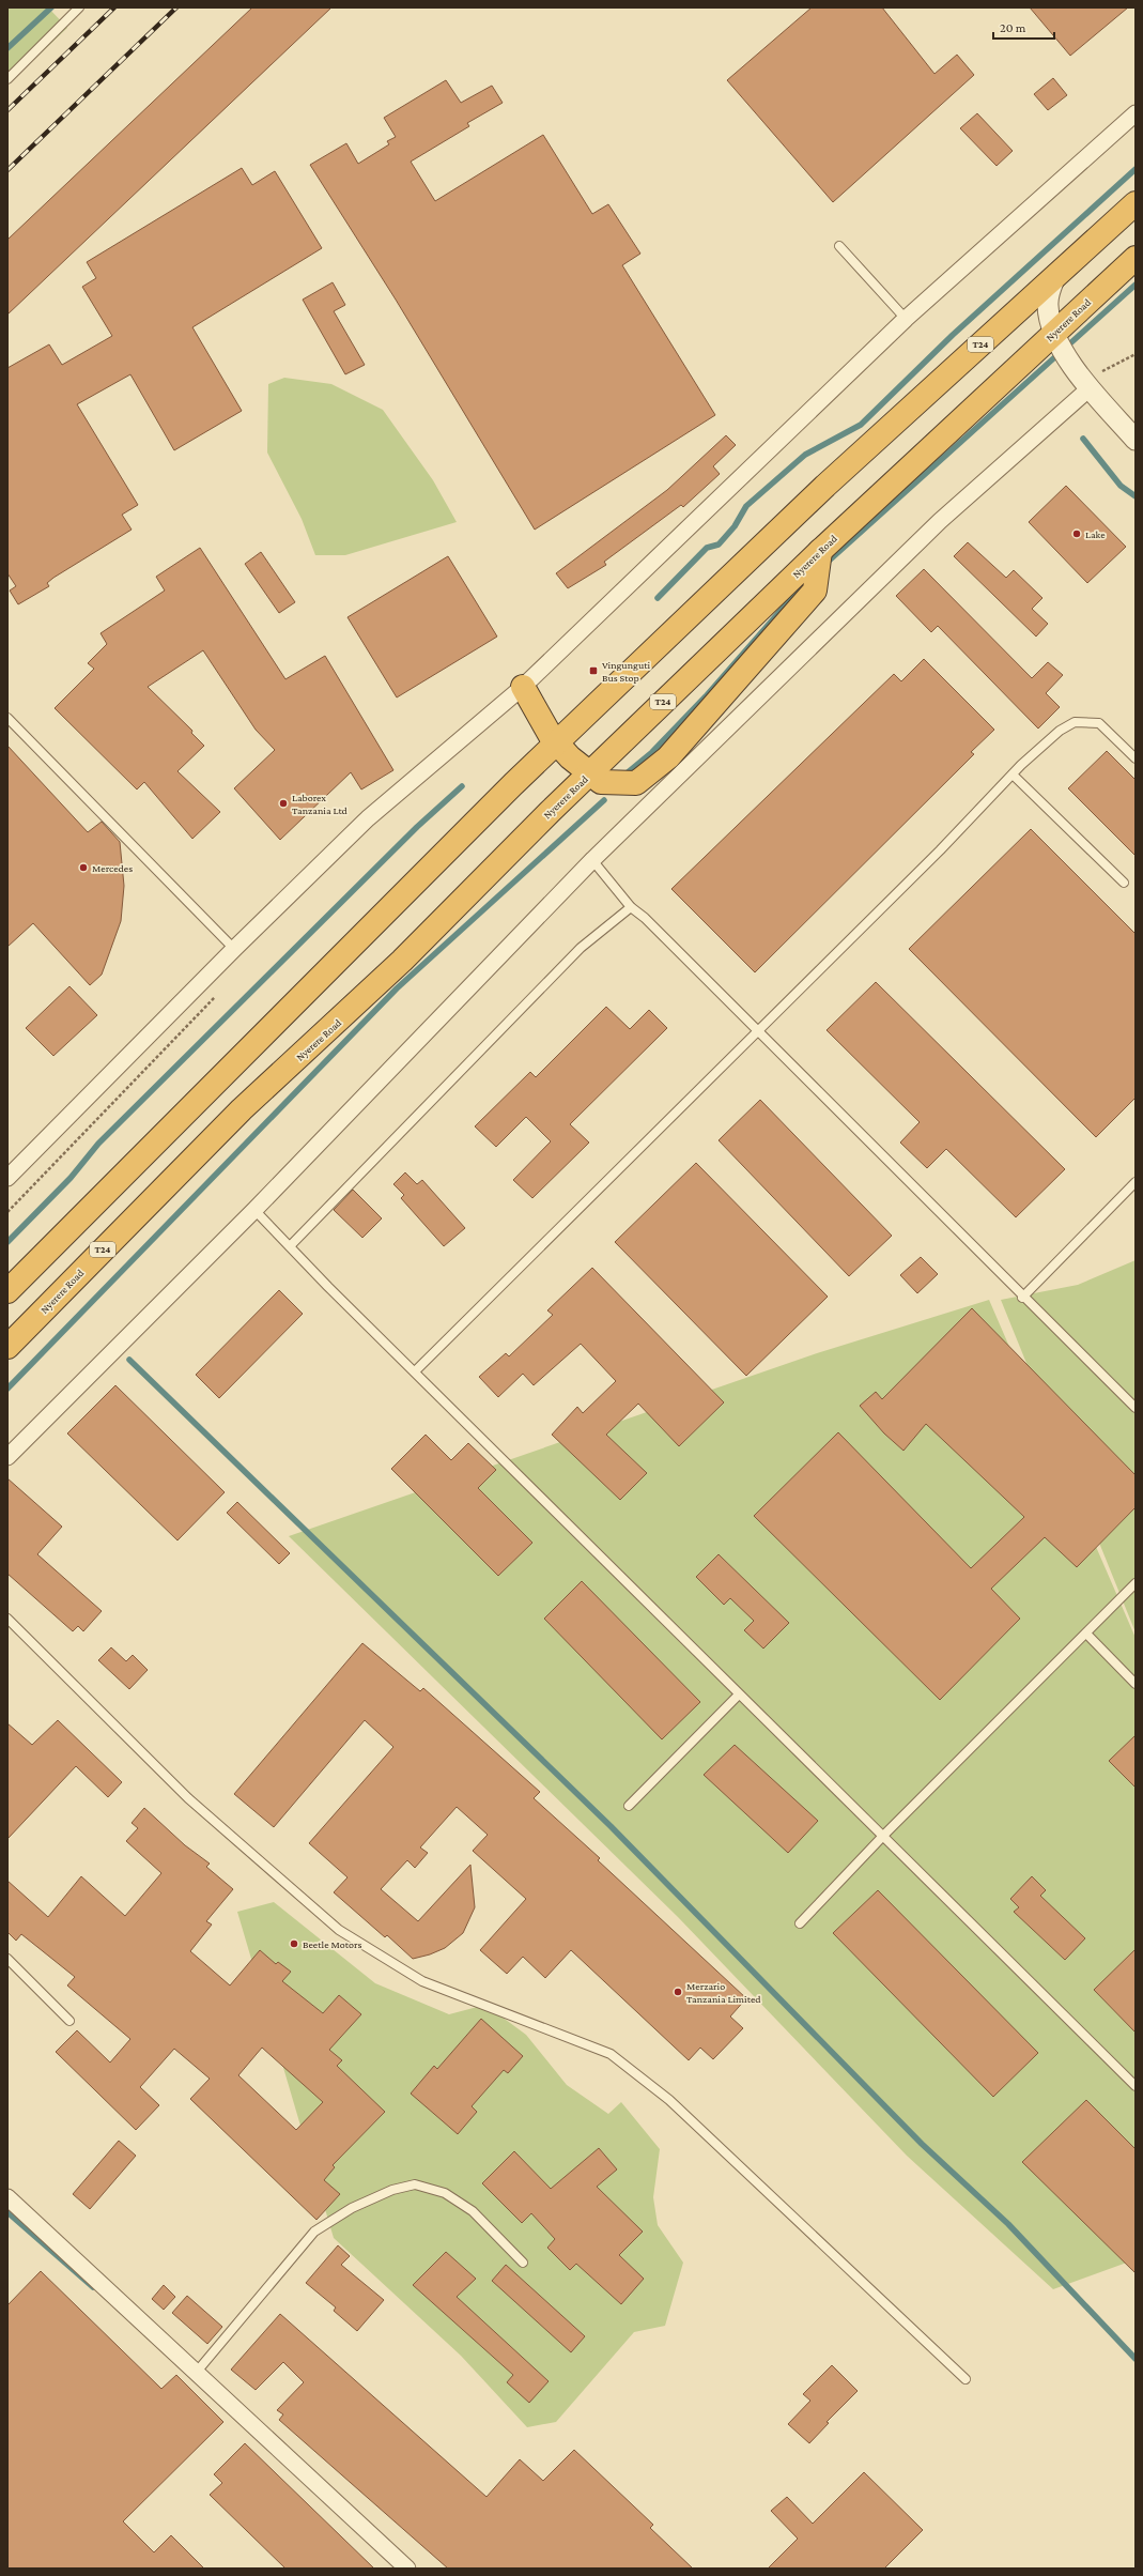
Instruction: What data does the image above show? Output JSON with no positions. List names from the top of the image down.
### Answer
{
  "streets": {
    "highway": ["Nyerere Road", "T24"]
  },
  "places": {
    "other": [
      "Lake",
      "Laborex Tanzania Ltd",
      "Mercedes",
      "Beetle Motors",
      "Merzario Tanzania Limited"
    ],
    "transit": ["Vingunguti Bus Stop"]
  },
  "scale_bar": "20 m"
}
